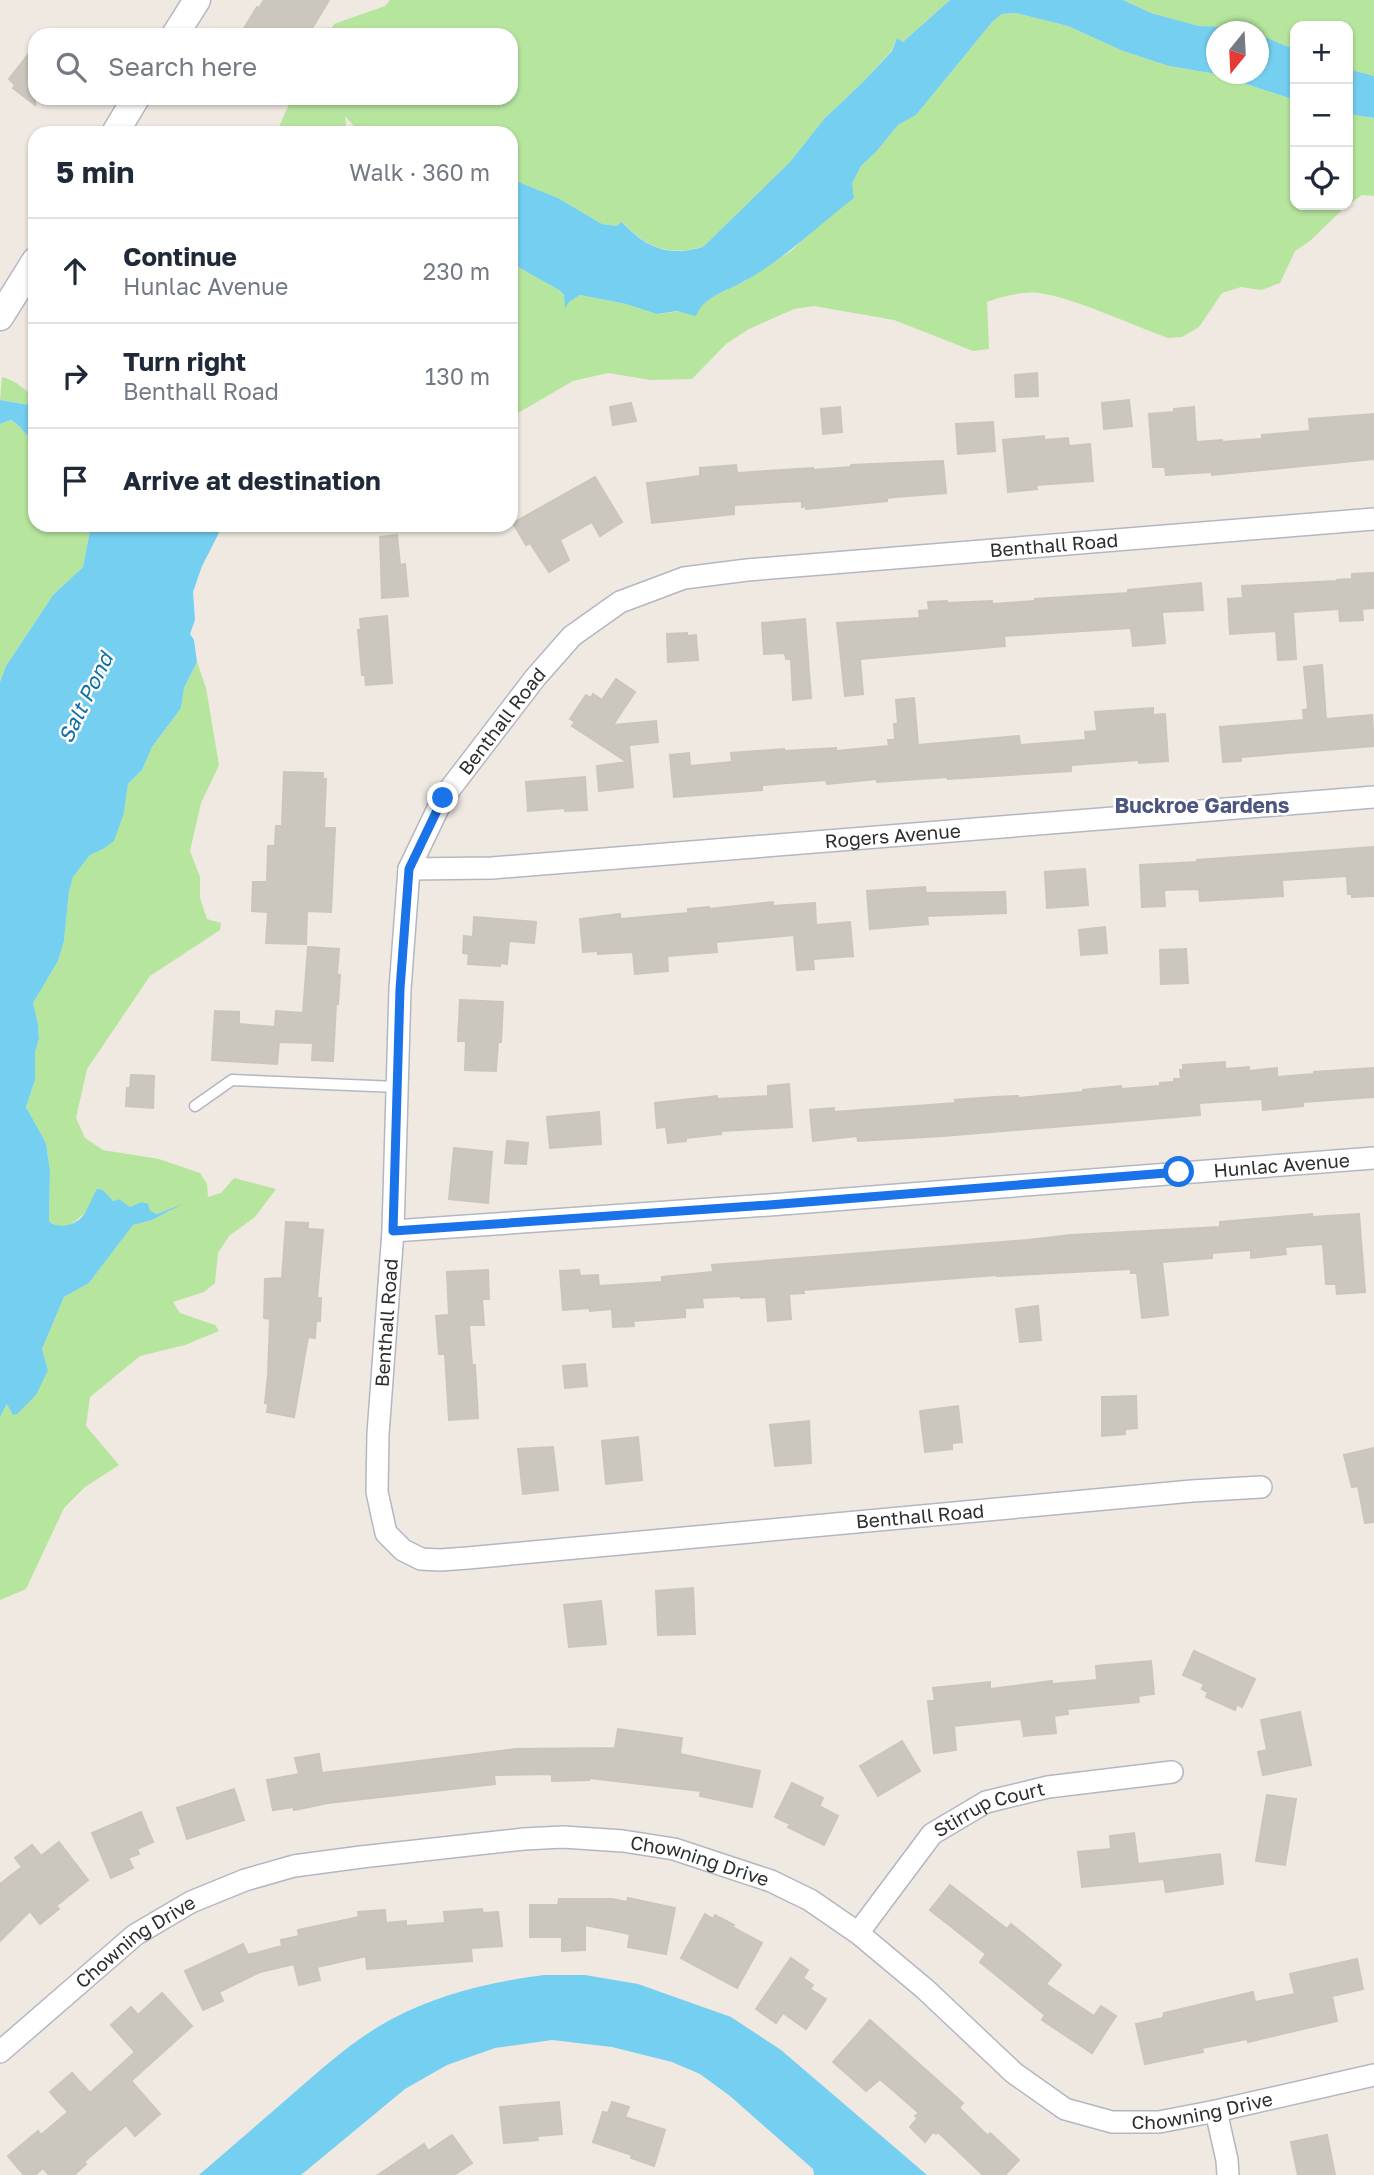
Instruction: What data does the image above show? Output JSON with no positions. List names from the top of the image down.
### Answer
{
  "streets": {
    "street": [
      "Benthall Road",
      "Rogers Avenue",
      "Hunlac Avenue",
      "Stirrup Court",
      "Chowning Drive"
    ]
  },
  "crossings": [
    ["Benthall Road", "Rogers Avenue"],
    ["Benthall Road", "Hunlac Avenue"],
    ["Stirrup Court", "Chowning Drive"]
  ],
  "districts": ["Buckroe Gardens"],
  "water": ["Salt Pond"],
  "north": "bottom",
  "page": {
    "map_buttons": ["+", "−"],
    "search": "Search here",
    "heading": ["5 min", "Walk · 360 m"],
    "list": [
      ["Continue", "Hunlac Avenue", "230 m"],
      ["Turn right", "Benthall Road", "130 m"],
      "Arrive at destination"
    ]
  }
}
